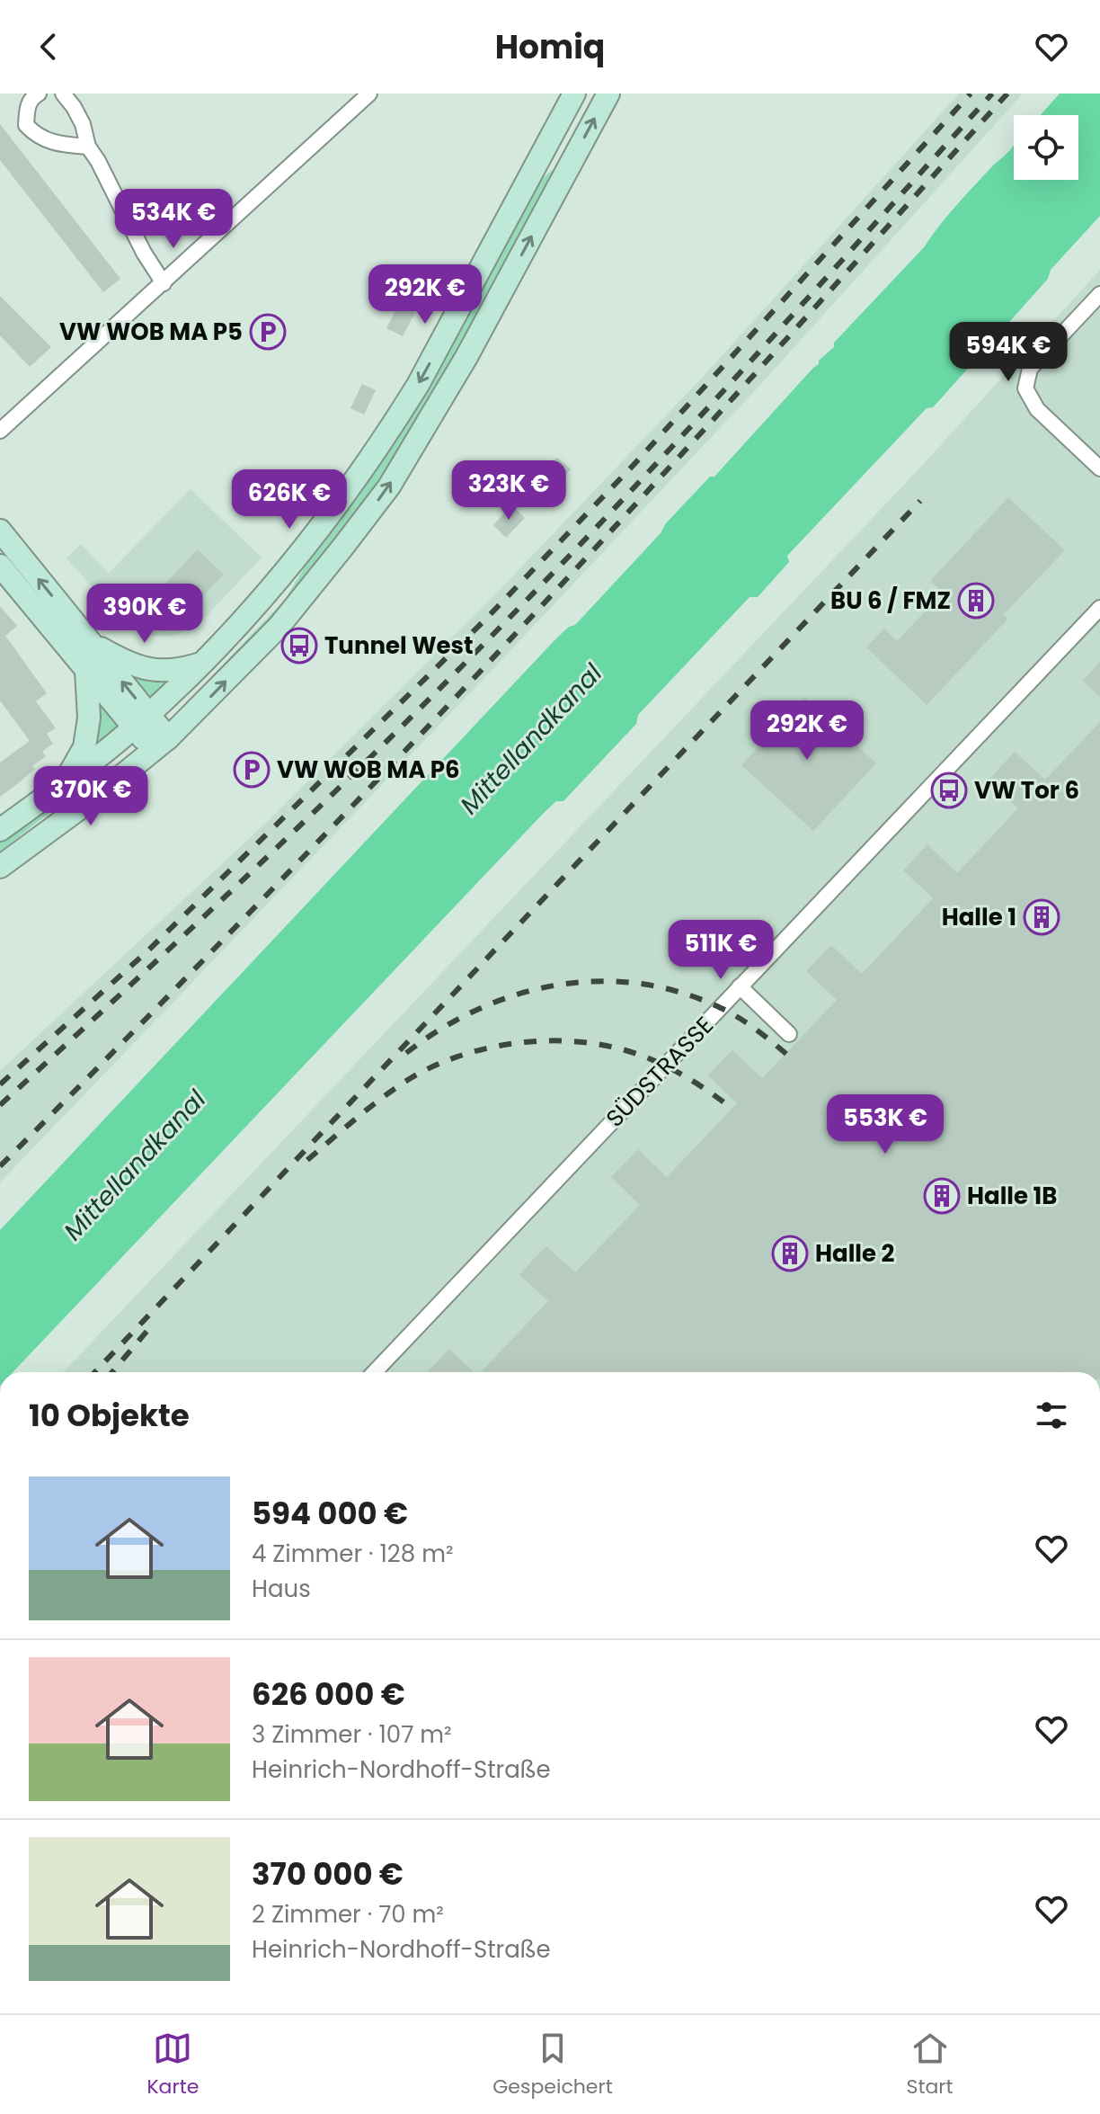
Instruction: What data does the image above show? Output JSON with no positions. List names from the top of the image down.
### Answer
{
  "streets": {
    "street": ["SÜDSTRASSE"]
  },
  "water": ["Mittellandkanal"],
  "places": {
    "parking": ["VW WOB MA P5", "VW WOB MA P6"],
    "building": [
      "BU 6 / FMZ",
      "Halle 1",
      "Halle 1B",
      "Halle 2"
    ],
    "bus stop": ["Tunnel West", "VW Tor 6"]
  },
  "page": {
    "header": "Homiq",
    "price": [
      "534K €",
      "292K €",
      "594K €",
      "323K €",
      "626K €",
      "390K €",
      "292K €",
      "370K €",
      "511K €",
      "553K €"
    ],
    "heading": "10 Objekte",
    "list": [
      {
        "name": "594 000 €",
        "note": "4 Zimmer · 128 m² · Haus"
      },
      {
        "name": "626 000 €",
        "note": "3 Zimmer · 107 m² · Heinrich-Nordhoff-Straße"
      },
      {
        "name": "370 000 €",
        "note": "2 Zimmer · 70 m² · Heinrich-Nordhoff-Straße"
      }
    ],
    "tabs": ["Karte", "Gespeichert", "Start"]
  }
}
